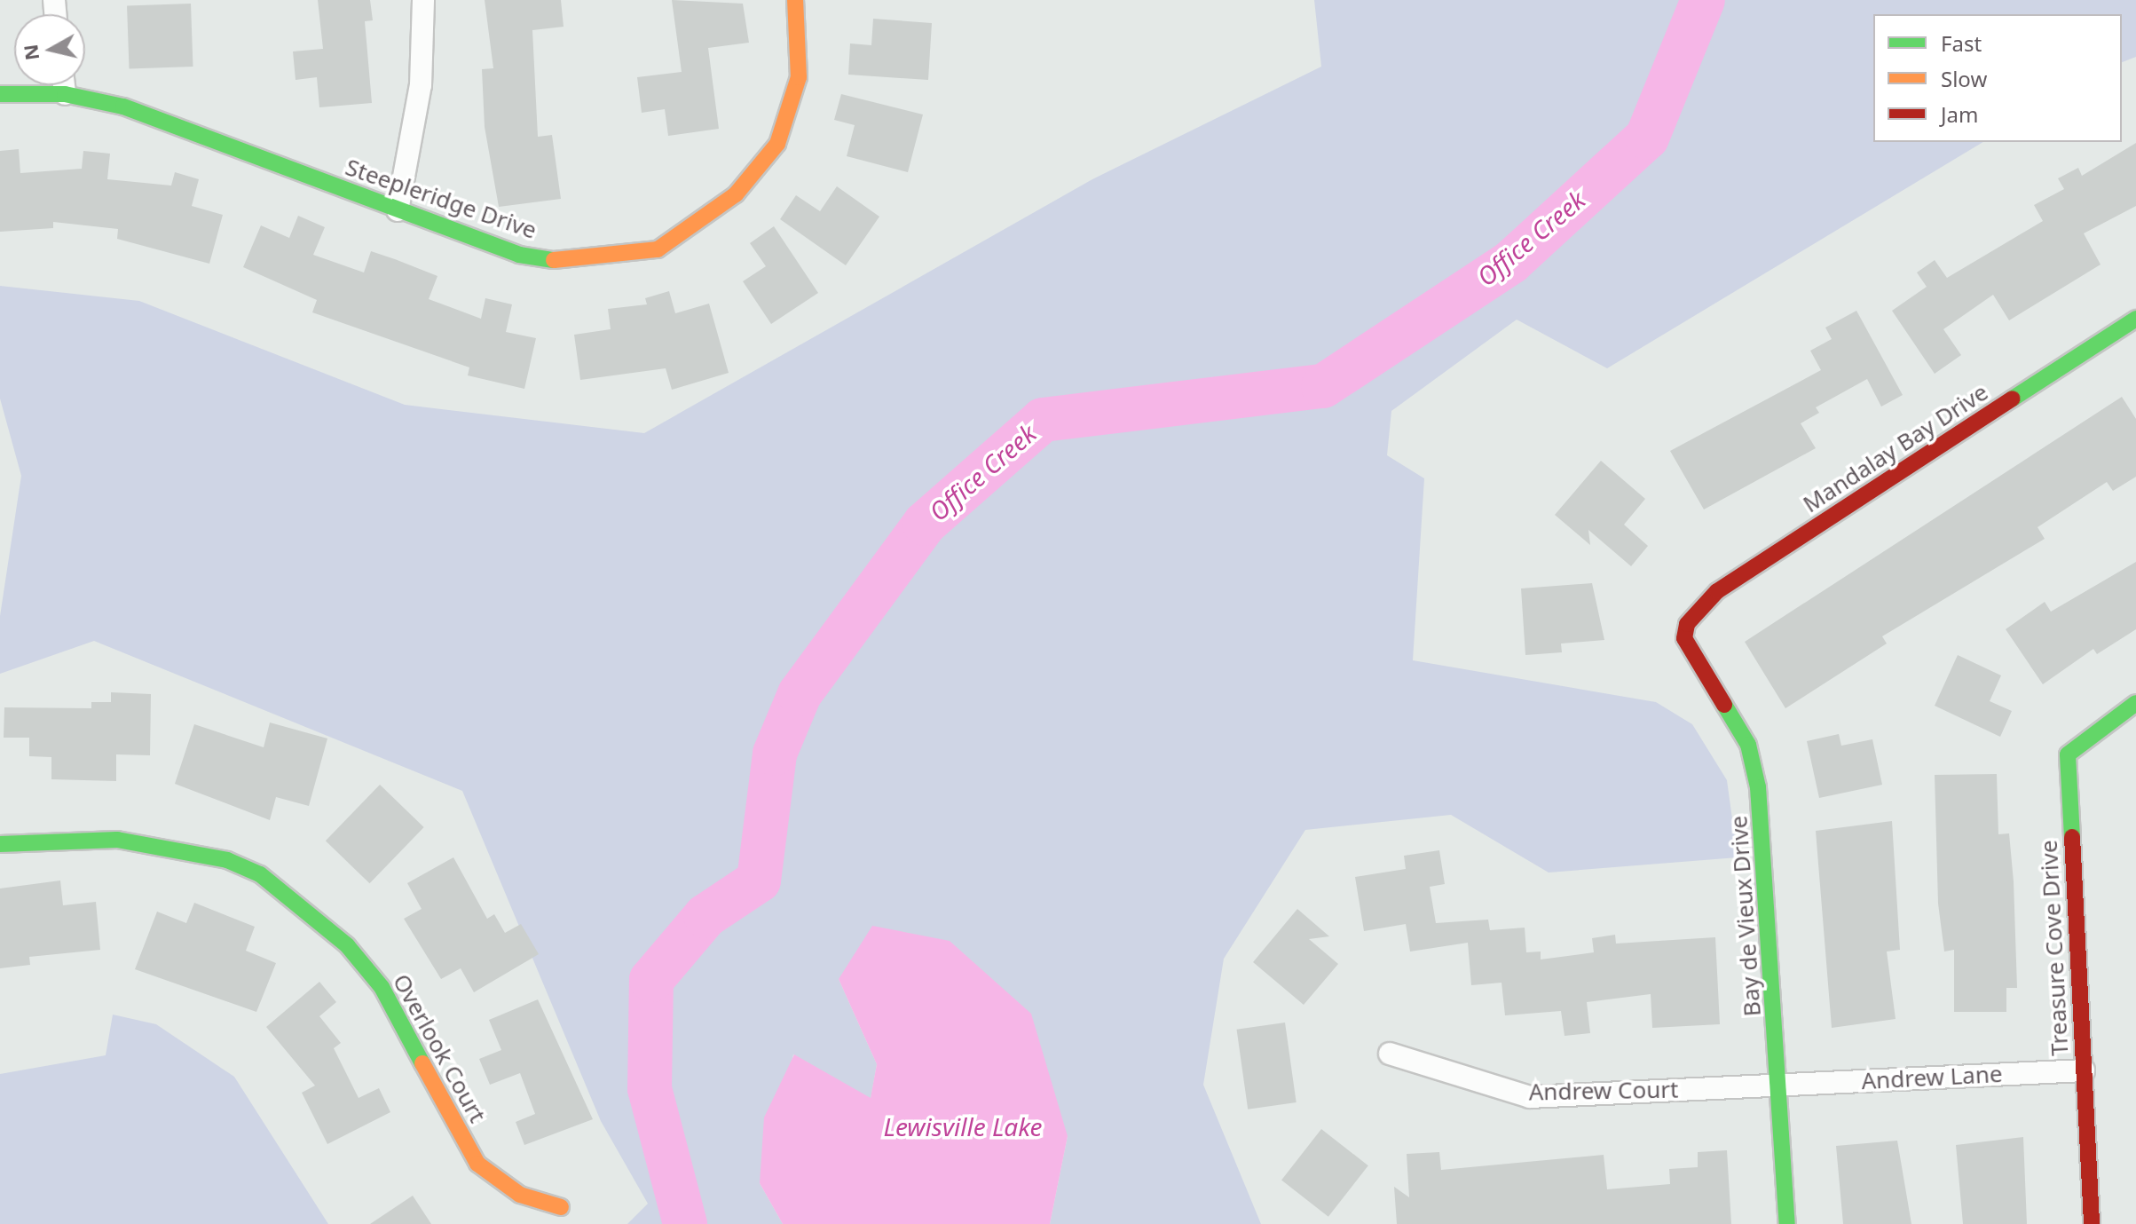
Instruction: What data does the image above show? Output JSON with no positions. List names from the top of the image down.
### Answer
{
  "streets": {
    "street": [
      "Steepleridge Drive",
      "Mandalay Bay Drive",
      "Bay de Vieux Drive",
      "Treasure Cove Drive",
      "Overlook Court",
      "Andrew Lane",
      "Andrew Court"
    ]
  },
  "crossings": [
    ["Mandalay Bay Drive", "Bay de Vieux Drive"],
    ["Bay de Vieux Drive", "Andrew Lane"],
    ["Bay de Vieux Drive", "Andrew Court"],
    ["Treasure Cove Drive", "Andrew Lane"],
    ["Andrew Lane", "Andrew Court"]
  ],
  "water": ["Office Creek", "Lewisville Lake"],
  "legend": ["Fast", "Slow", "Jam"],
  "north": "left"
}
